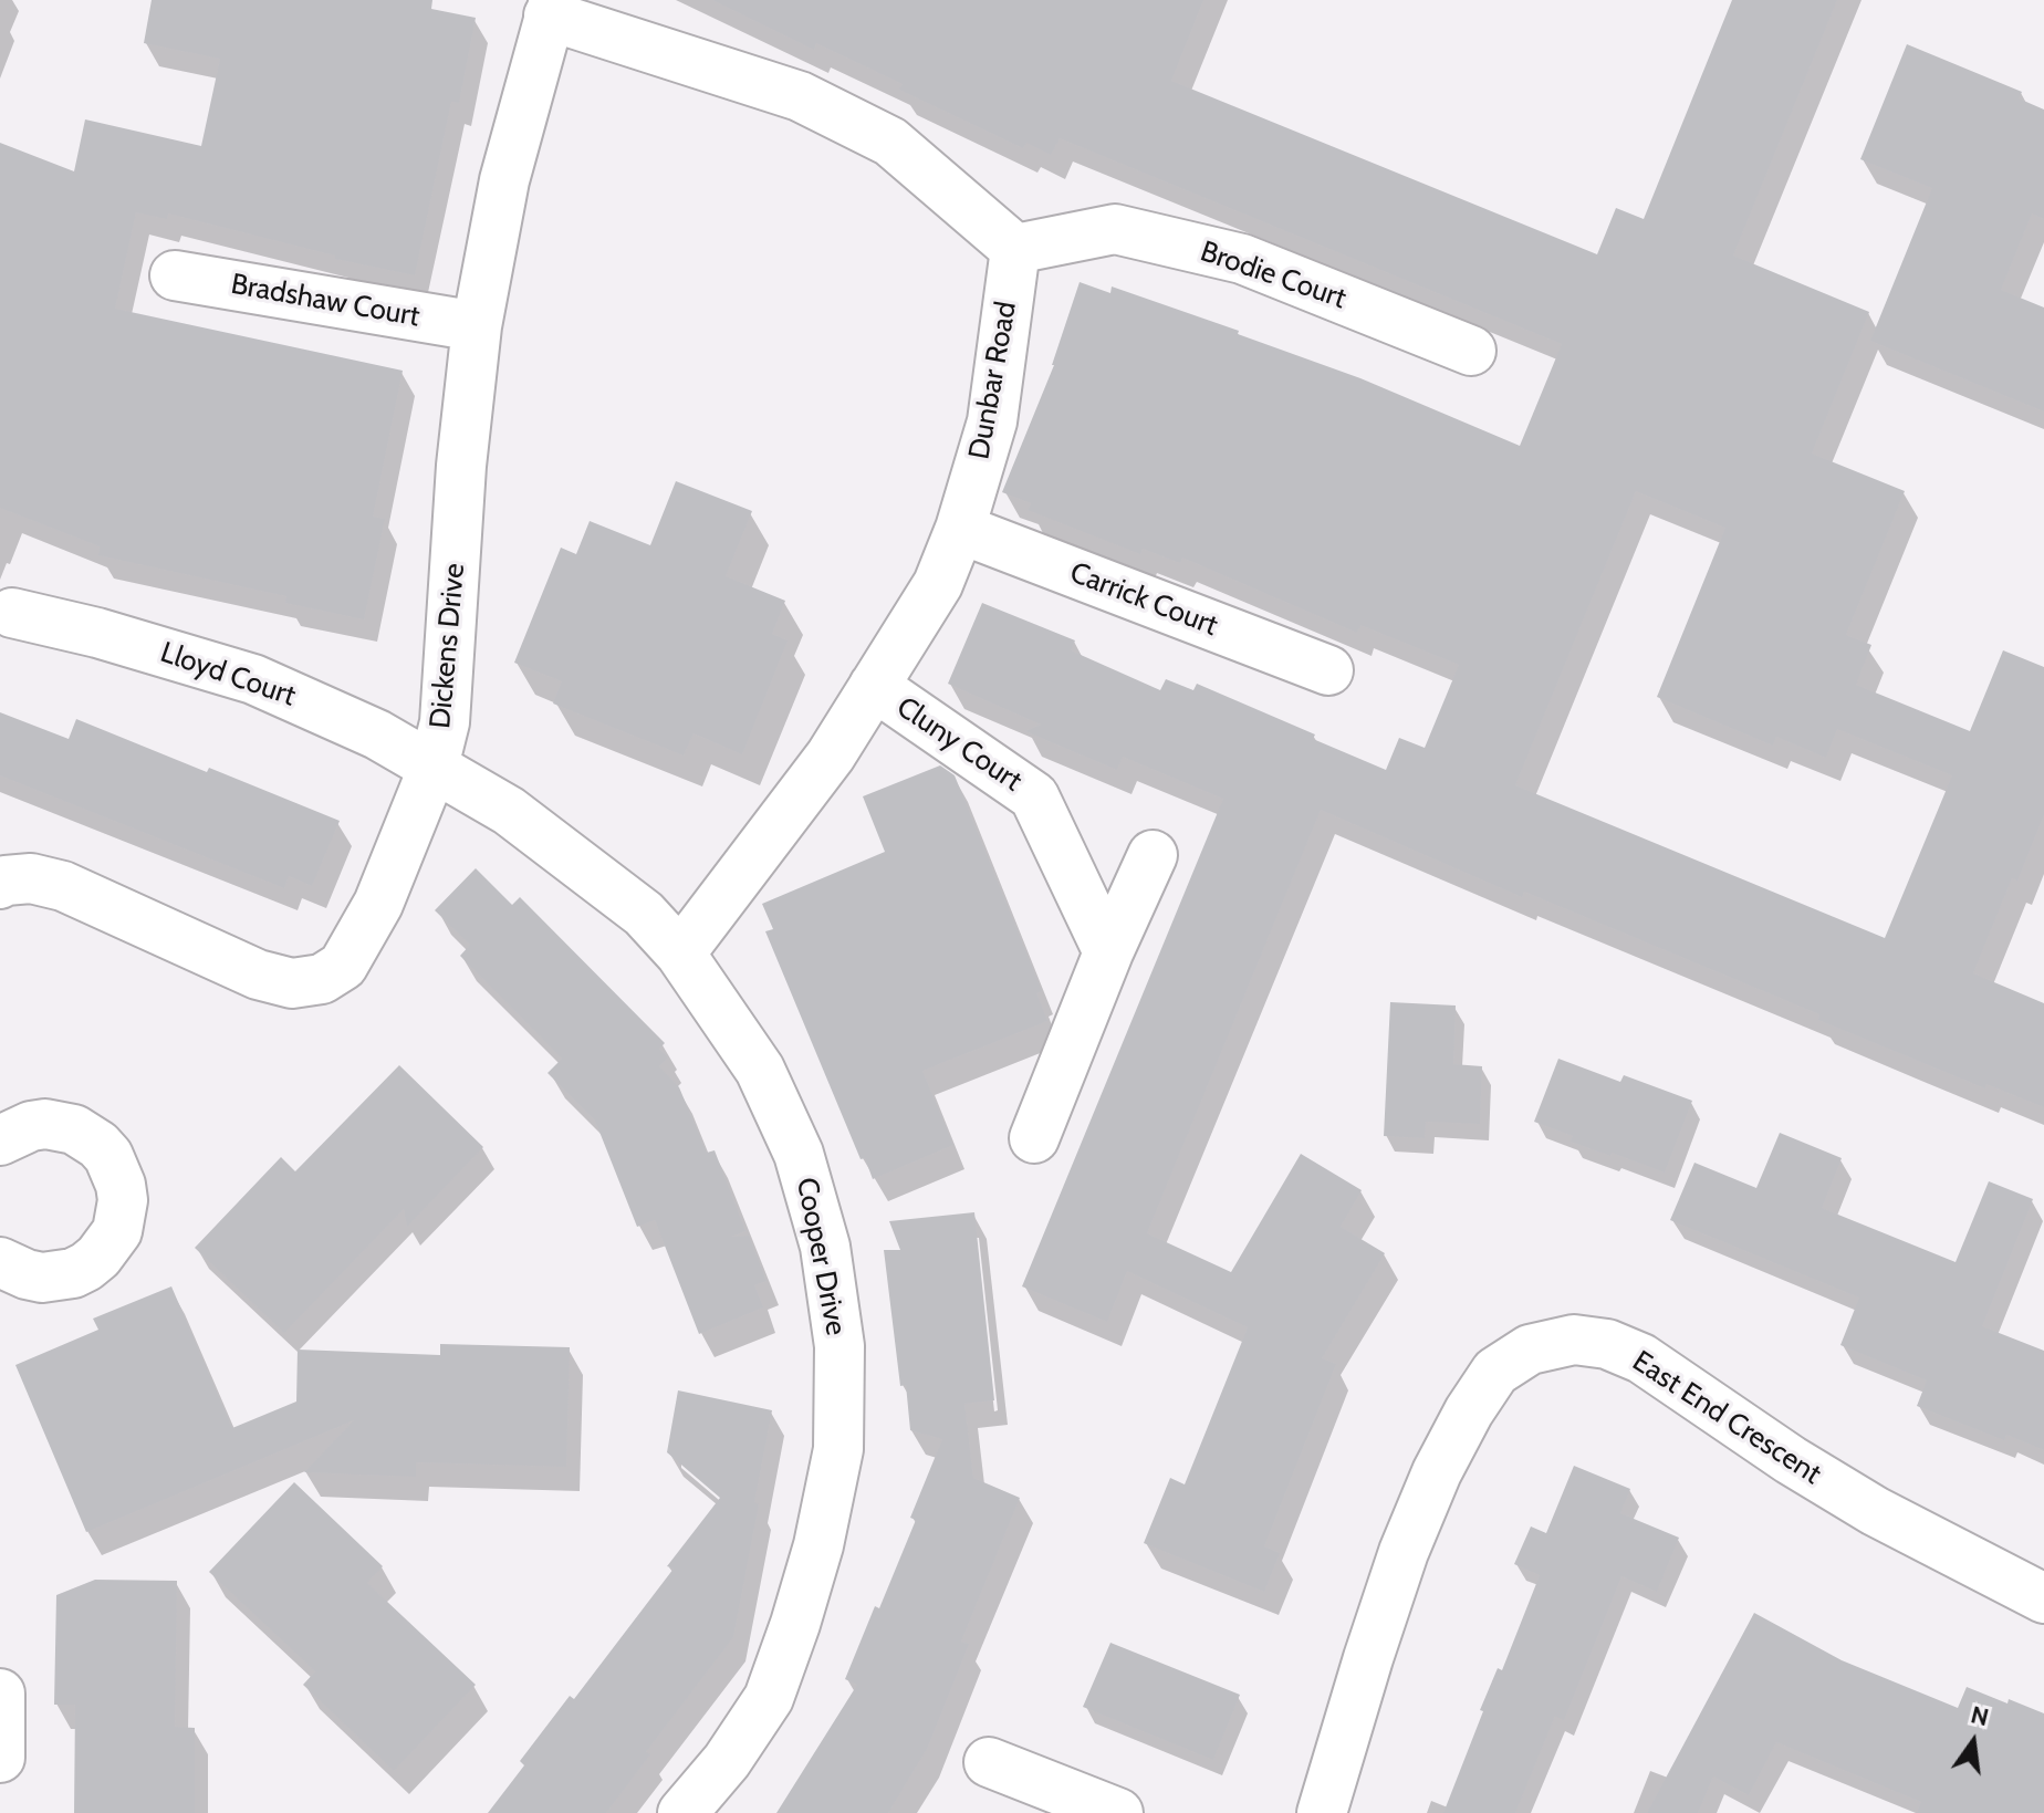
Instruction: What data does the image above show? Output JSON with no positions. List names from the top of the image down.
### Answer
{
  "streets": {
    "street": [
      "Brodie Court",
      "Bradshaw Court",
      "Dunbar Road",
      "Carrick Court",
      "Dickens Drive",
      "Lloyd Court",
      "Cluny Court",
      "Cooper Drive",
      "East End Crescent"
    ]
  },
  "crossings": [
    ["Brodie Court", "Dunbar Road"],
    ["Bradshaw Court", "Dickens Drive"],
    ["Dunbar Road", "Carrick Court"],
    ["Dunbar Road", "Cluny Court"],
    ["Dunbar Road", "Cooper Drive"],
    ["Dickens Drive", "Lloyd Court"],
    ["Dickens Drive", "Cooper Drive"],
    ["Lloyd Court", "Cooper Drive"]
  ],
  "north": "top"
}
